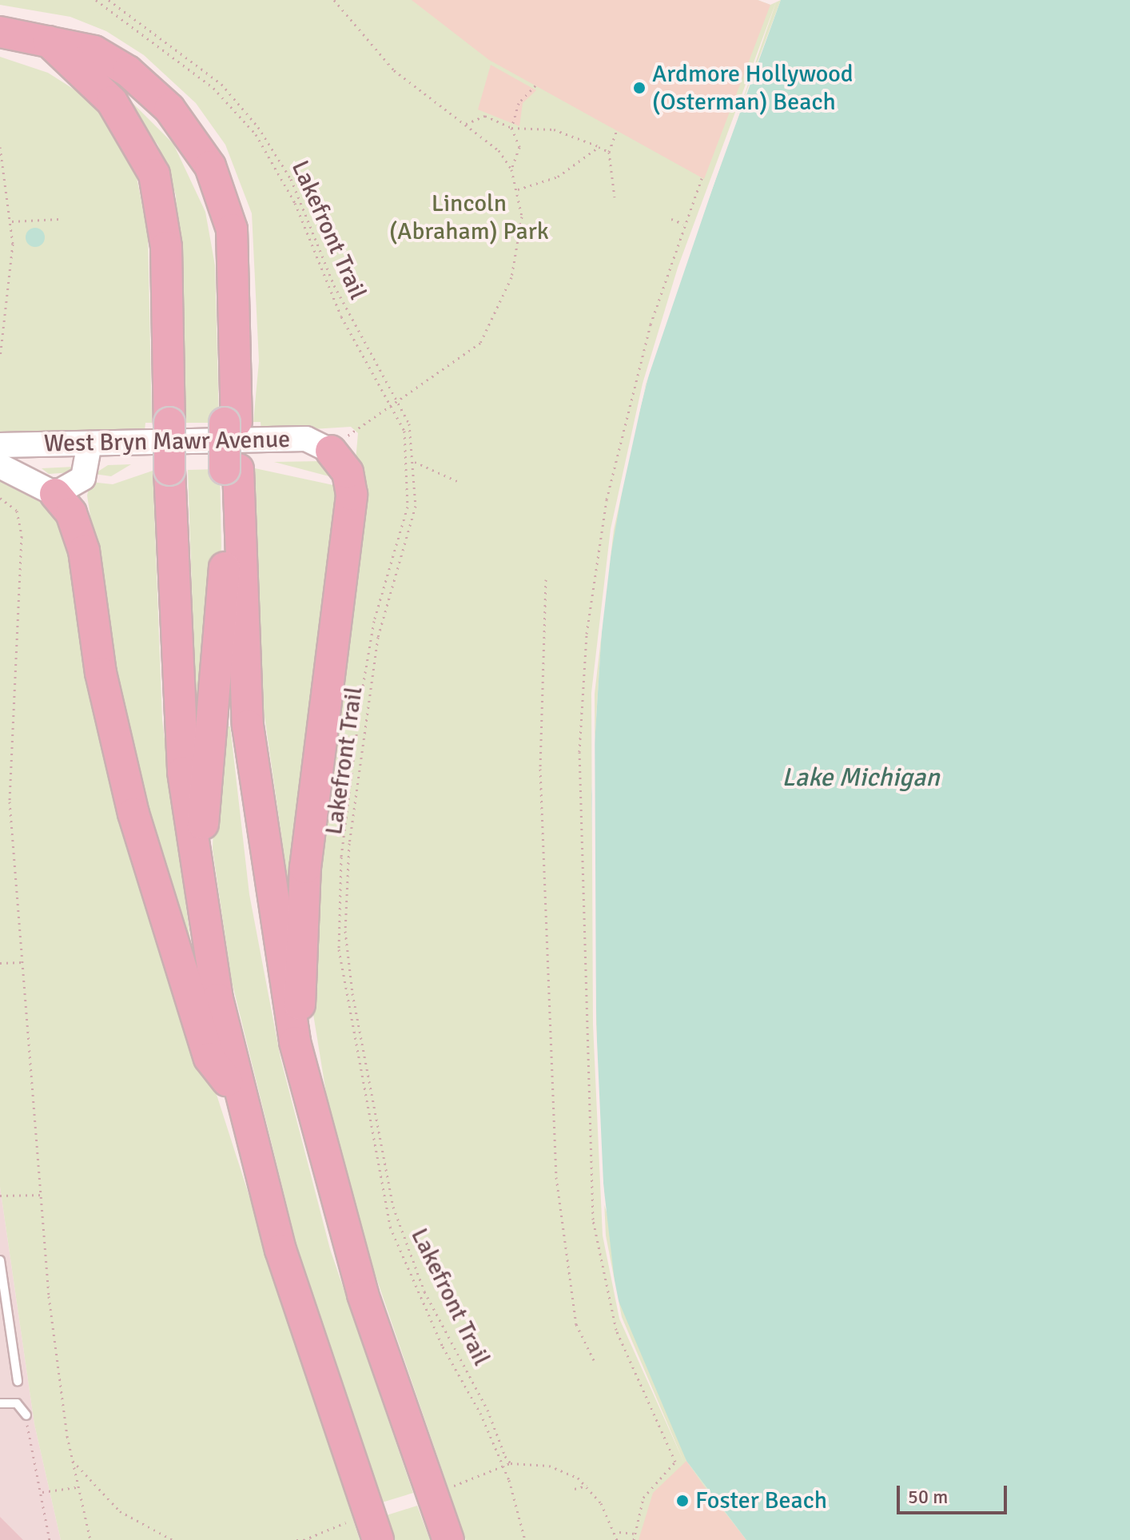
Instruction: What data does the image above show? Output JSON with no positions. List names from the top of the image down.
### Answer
{
  "streets": {
    "main road": ["West Bryn Mawr Avenue"],
    "path": ["Lakefront Trail"]
  },
  "water": ["Lake Michigan"],
  "parks": ["Lincoln (Abraham) Park"],
  "places": ["Ardmore Hollywood (Osterman) Beach", "Foster Beach"],
  "scale_bar": "50 m"
}
